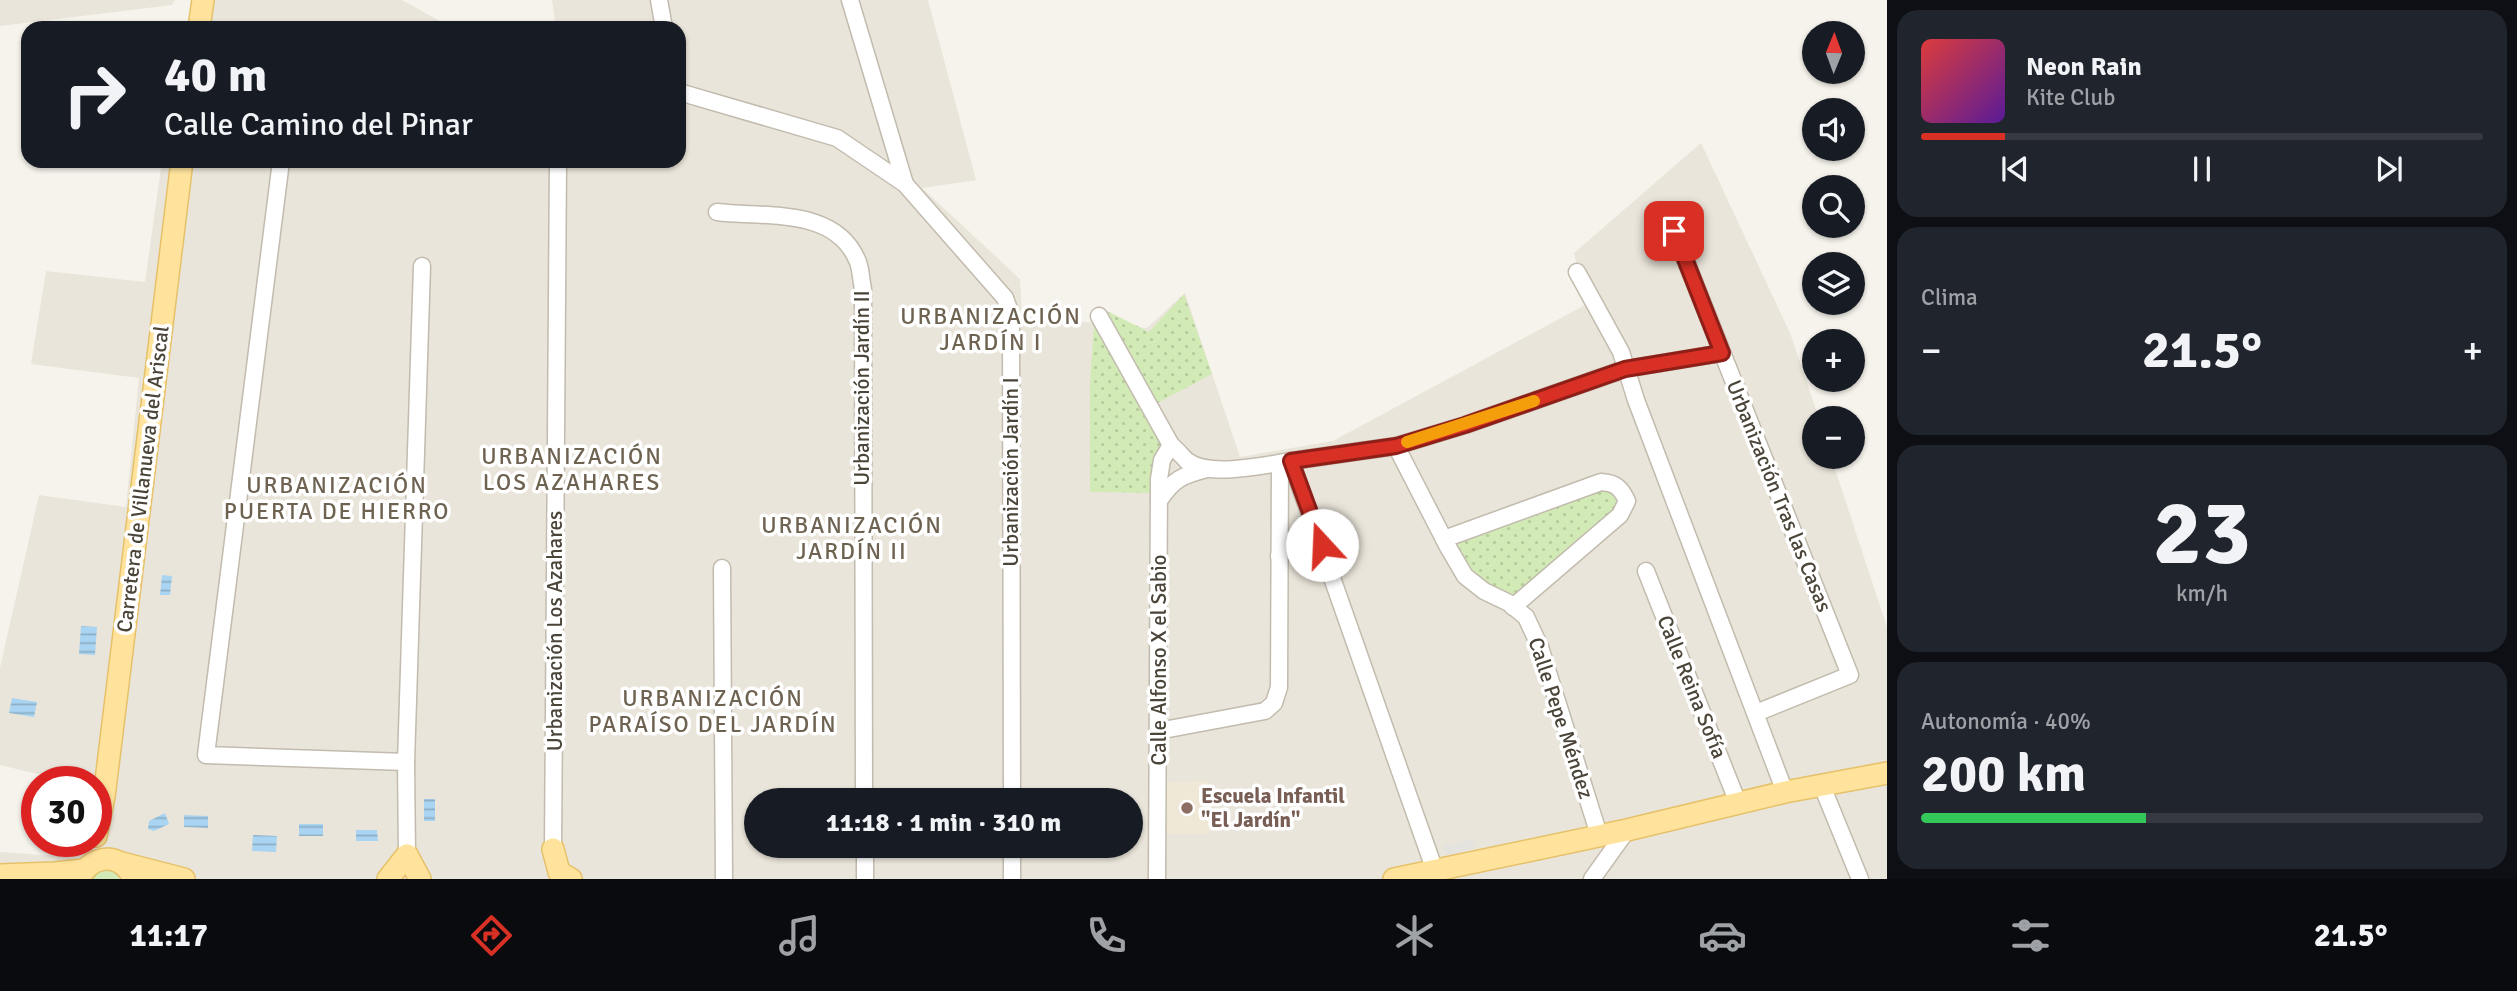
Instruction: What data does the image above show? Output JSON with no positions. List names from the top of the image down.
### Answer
{
  "streets": {
    "main road": ["Carretera de Villanueva del Ariscal"],
    "street": [
      "Urbanización Jardín II",
      "Urbanización Jardín I",
      "Urbanización Tras las Casas",
      "Urbanización Los Azahares",
      "Calle Alfonso X el Sabio",
      "Calle Reina Sofía",
      "Calle Pepe Méndez"
    ]
  },
  "districts": [
    "URBANIZACIÓN JARDÍN I",
    "URBANIZACIÓN LOS AZAHARES",
    "URBANIZACIÓN PUERTA DE HIERRO",
    "URBANIZACIÓN JARDÍN II",
    "URBANIZACIÓN PARAÍSO DEL JARDÍN"
  ],
  "places": ["Escuela Infantil \"El Jardín\""],
  "north": "top",
  "page": {
    "map_buttons": ["+", "−"],
    "turn": ["40 m", "Calle Camino del Pinar"],
    "song": ["Neon Rain", "Kite Club"],
    "tile": [
      "Clima",
      ["23", "km/h"],
      ["Autonomía · 40%", "200 km"]
    ],
    "heat": ["−", "21.5°", "+"],
    "limit": "30",
    "trip": "11:18 · 1 min · 310 m",
    "tabs": ["11:17", "21.5°"]
  }
}
